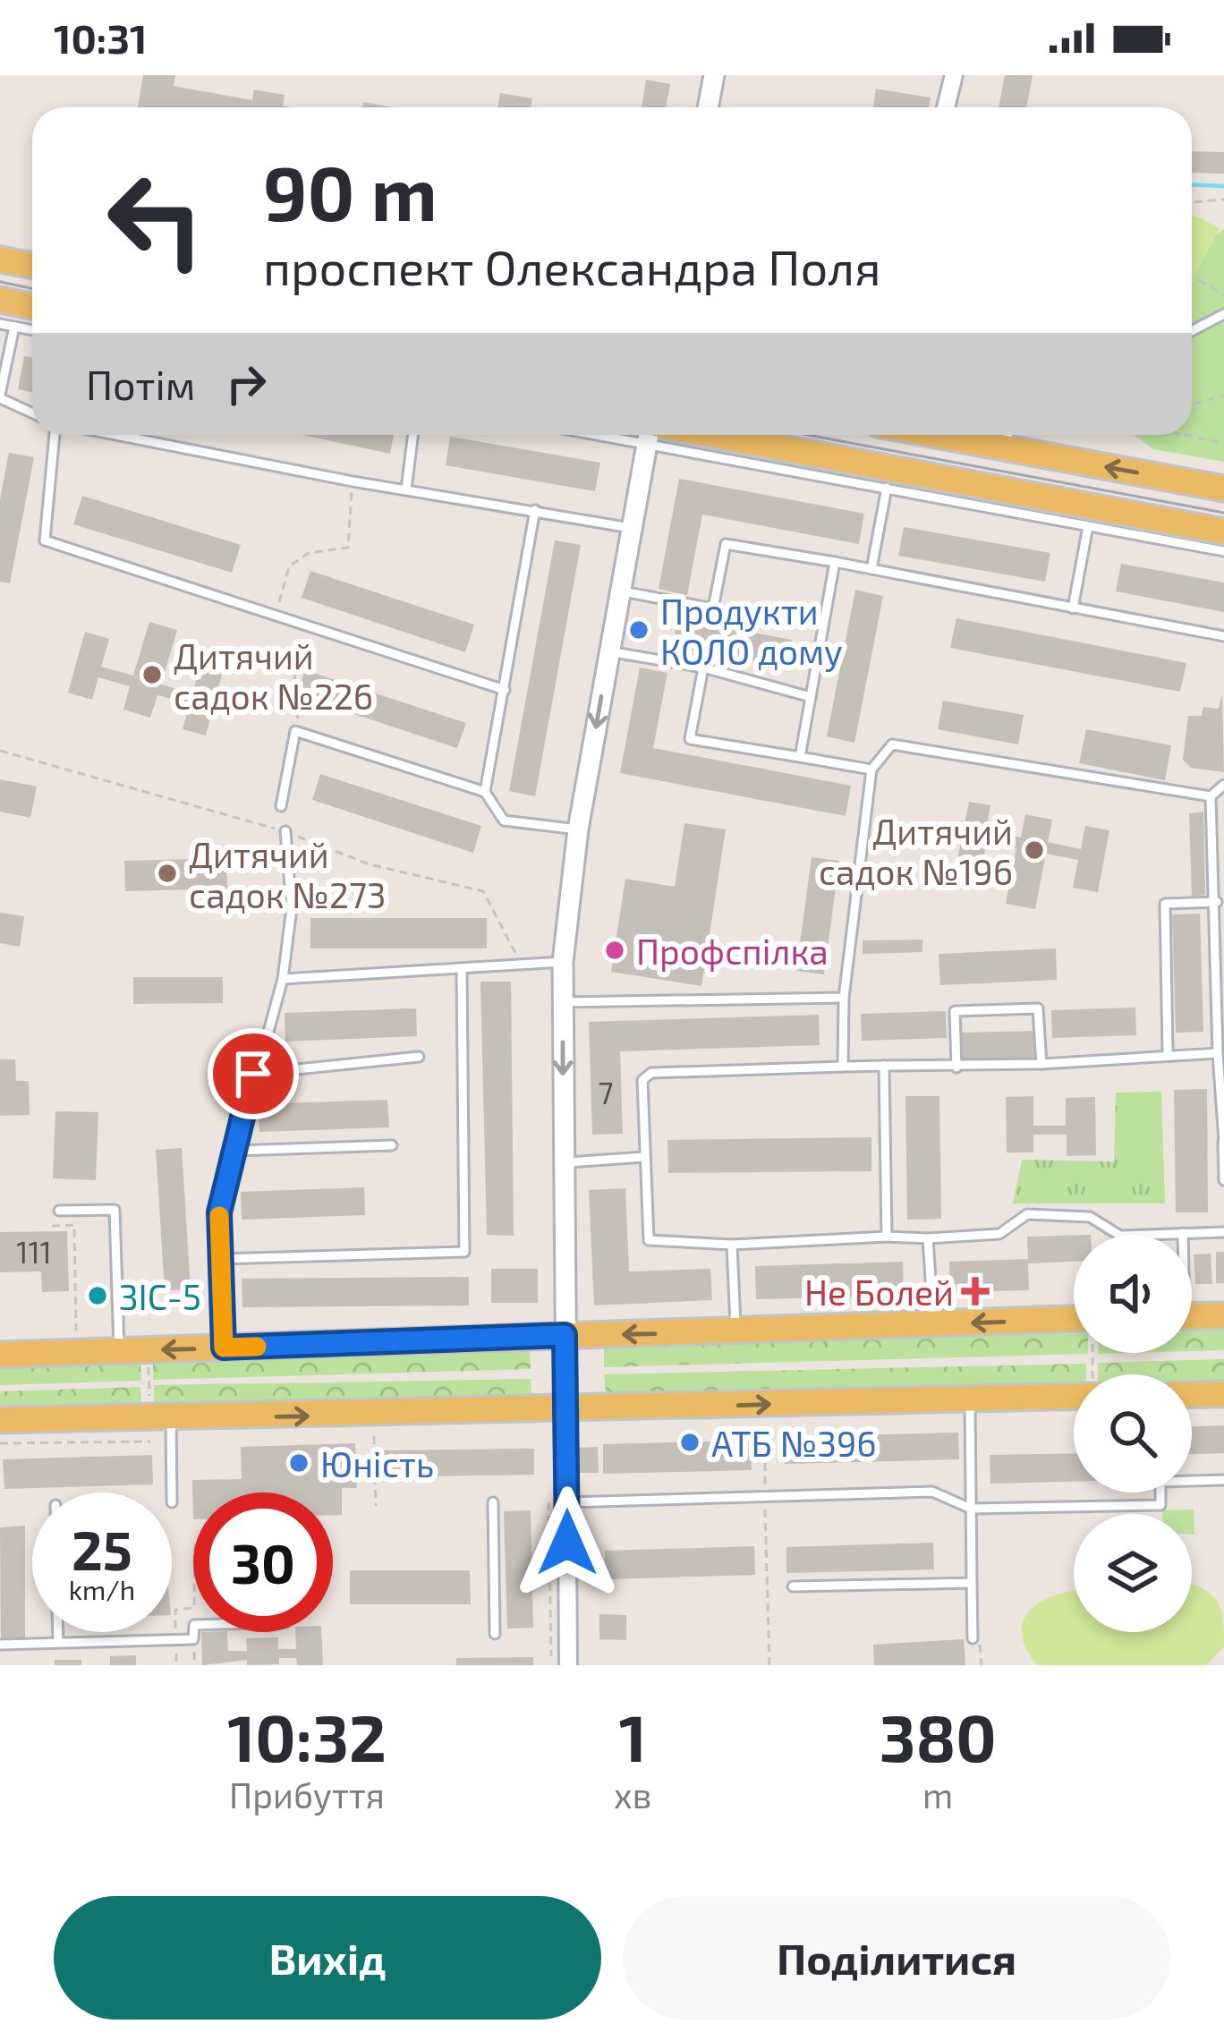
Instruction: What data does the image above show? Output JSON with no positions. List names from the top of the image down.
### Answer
{
  "places": {
    "other": [
      "Продукти КОЛО дому",
      "Дитячий садок №226",
      "Дитячий садок №196",
      "Дитячий садок №273",
      "Профспілка",
      "ЗІС-5",
      "АТБ №396",
      "Юність"
    ],
    "health": ["Не Болей"]
  },
  "house_numbers": ["7", "111"],
  "page": {
    "status": "10:31",
    "turn": ["90 m", "проспект Олександра Поля"],
    "then": "Потім",
    "speed": "25 km/h",
    "limit": "30",
    "eta": [
      "10:32",
      "Прибуття",
      "1",
      "хв",
      "380",
      "m"
    ],
    "buttons": ["Вихід", "Поділитися"]
  }
}
